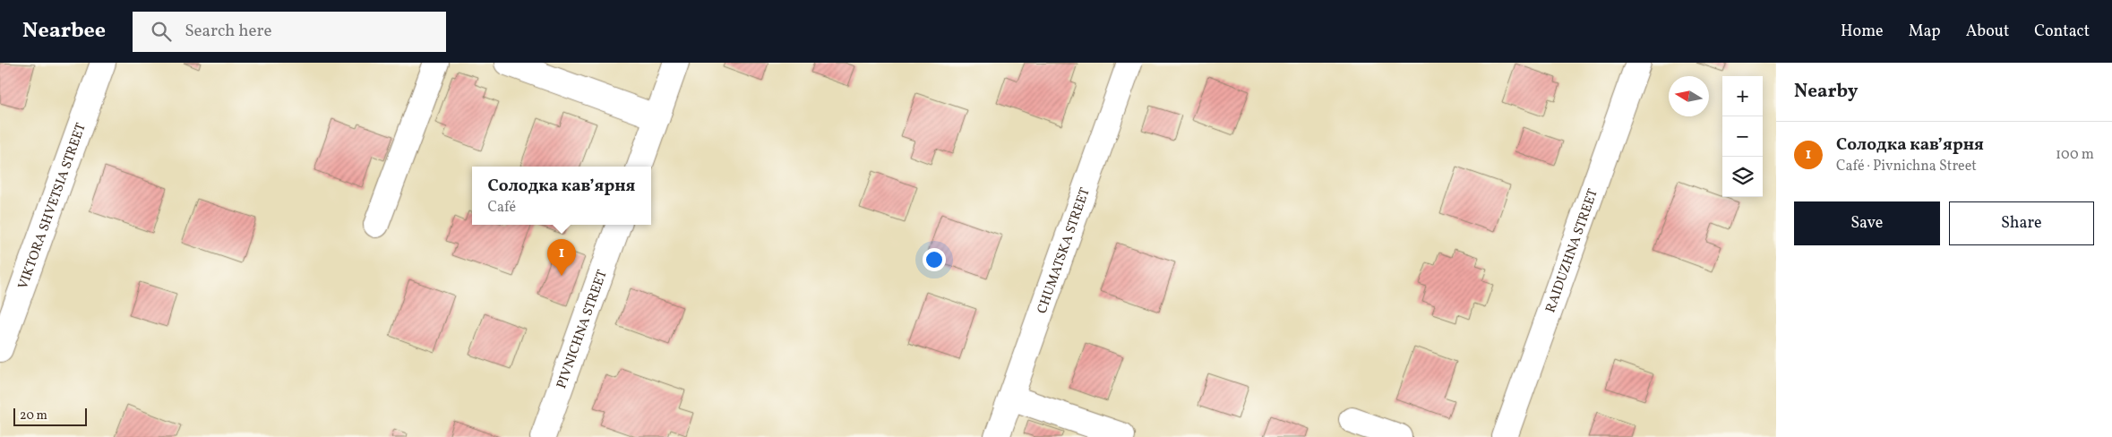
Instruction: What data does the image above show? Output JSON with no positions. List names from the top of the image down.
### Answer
{
  "streets": {
    "street": [
      "VIKTORA SHVETSIA STREET",
      "CHUMATSKA STREET",
      "RAIDUZHNA STREET",
      "PIVNICHNA STREET"
    ]
  },
  "scale_bar": "20 m",
  "north": "left",
  "page": {
    "header": "Nearbee",
    "search": "Search here",
    "nav": [
      "Home",
      "Map",
      "About",
      "Contact"
    ],
    "heading": "Nearby",
    "map_buttons": ["+", "−"],
    "list": [
      {
        "mark": "1",
        "name": "Солодка кав’ярня",
        "note": "Café · Pivnichna Street",
        "value": "100 m"
      }
    ],
    "popup": ["Солодка кав’ярня", "Café"],
    "buttons": ["Save", "Share"],
    "pins": "1",
    "scale": "20 m"
  }
}
